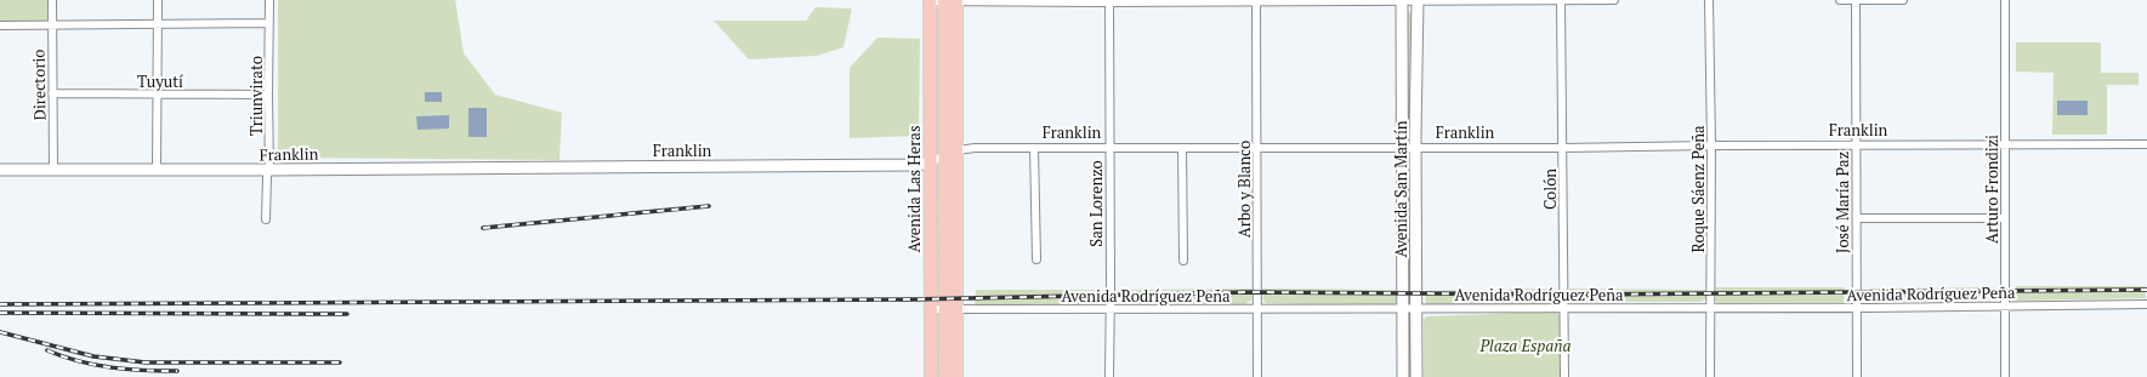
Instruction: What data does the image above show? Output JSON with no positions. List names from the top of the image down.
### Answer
{
  "streets": {
    "main road": ["Avenida Las Heras"],
    "street": [
      "Tuyutí",
      "Directorio",
      "Triunvirato",
      "Franklin",
      "Arbo y Blanco",
      "Avenida San Martín",
      "Colón",
      "Roque Sáenz Peña",
      "Arturo Frondizi",
      "José María Paz",
      "San Lorenzo",
      "Avenida Rodríguez Peña"
    ]
  },
  "crossings": [
    ["Tuyutí", "Directorio"],
    ["Tuyutí", "Triunvirato"],
    ["Directorio", "Franklin"],
    ["Triunvirato", "Franklin"],
    ["Franklin", "Avenida Las Heras"],
    ["Franklin", "Arbo y Blanco"],
    ["Franklin", "Avenida San Martín"],
    ["Franklin", "Colón"],
    ["Franklin", "Roque Sáenz Peña"],
    ["Franklin", "Arturo Frondizi"],
    ["Franklin", "José María Paz"],
    ["Franklin", "San Lorenzo"],
    ["Avenida Las Heras", "Avenida Rodríguez Peña"],
    ["Arbo y Blanco", "Avenida Rodríguez Peña"],
    ["Avenida San Martín", "Avenida Rodríguez Peña"],
    ["Colón", "Avenida Rodríguez Peña"],
    ["Roque Sáenz Peña", "Avenida Rodríguez Peña"],
    ["Arturo Frondizi", "Avenida Rodríguez Peña"],
    ["José María Paz", "Avenida Rodríguez Peña"],
    ["San Lorenzo", "Avenida Rodríguez Peña"]
  ],
  "parks": ["Plaza España"]
}
